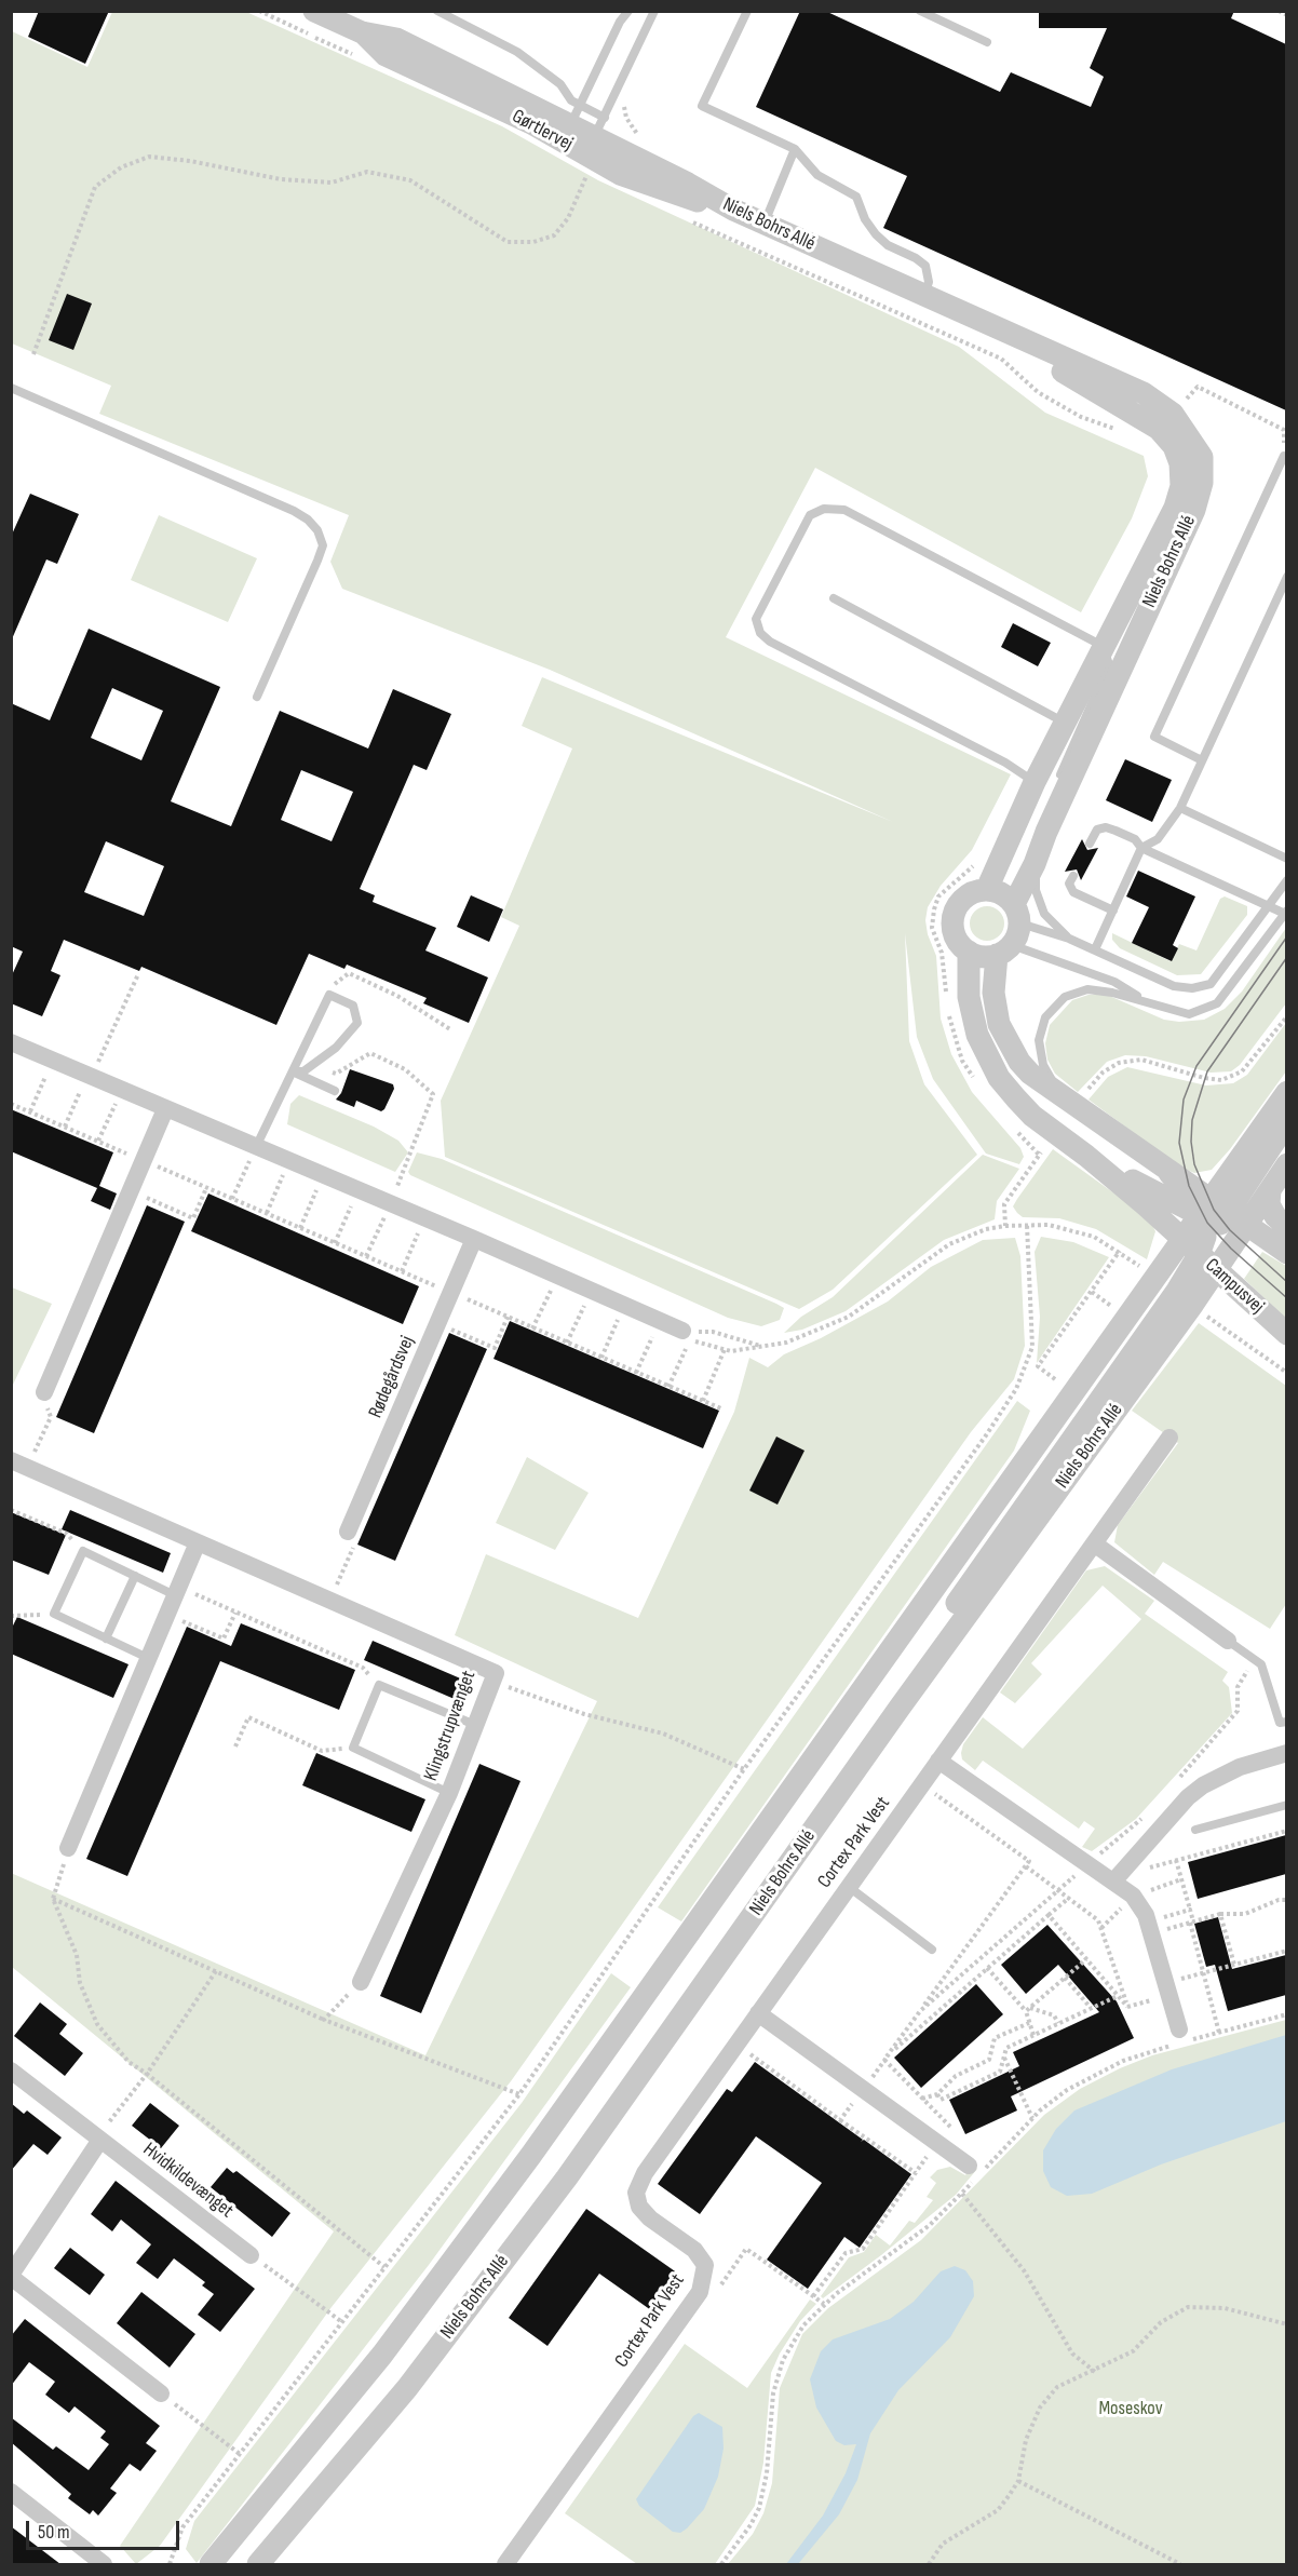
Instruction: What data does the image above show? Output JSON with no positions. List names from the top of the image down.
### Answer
{
  "streets": {
    "street": [
      "Gørtlervej",
      "Niels Bohrs Allé",
      "Campusvej",
      "Rødegårdsvej",
      "Klingstrupvænget",
      "Cortex Park Vest",
      "Hvidkildevænget"
    ]
  },
  "crossings": [
    ["Gørtlervej", "Niels Bohrs Allé"],
    ["Niels Bohrs Allé", "Campusvej"]
  ],
  "parks": ["Moseskov"],
  "scale_bar": "50 m"
}
